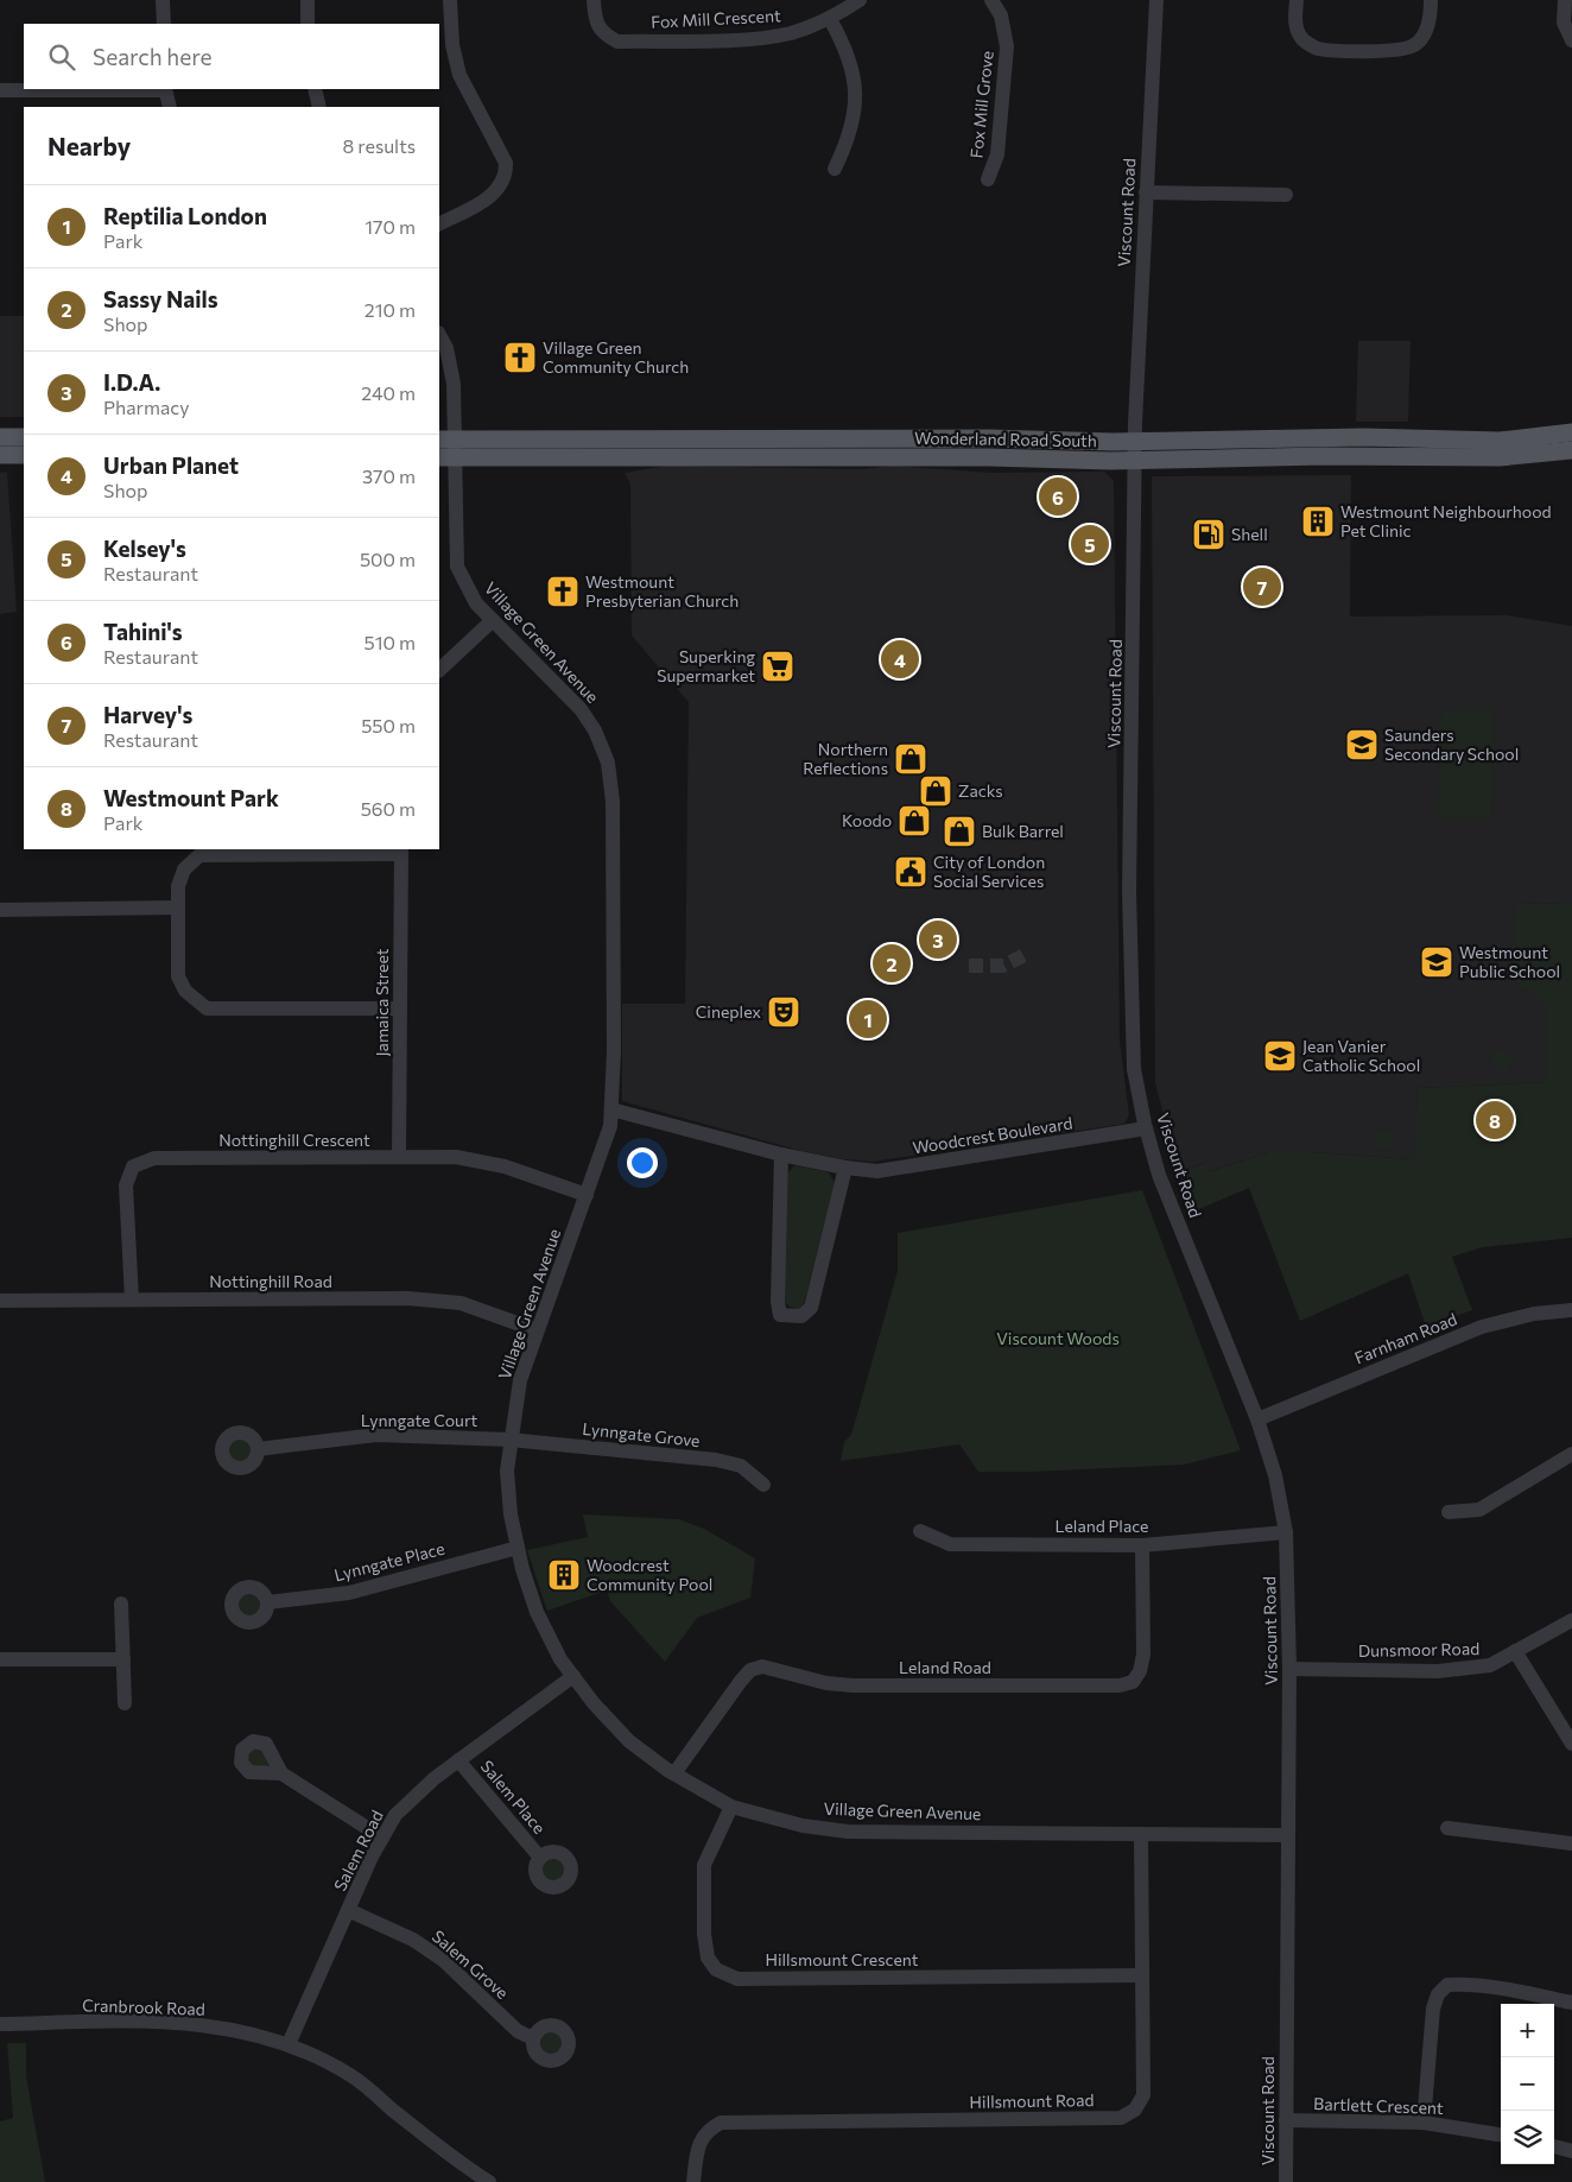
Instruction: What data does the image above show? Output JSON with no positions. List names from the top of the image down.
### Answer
{
  "streets": {
    "main road": ["Wonderland Road South"],
    "street": [
      "Fox Mill Crescent",
      "Fox Mill Grove",
      "Viscount Road",
      "Village Green Avenue",
      "Jamaica Street",
      "Woodcrest Boulevard",
      "Nottinghill Crescent",
      "Nottinghill Road",
      "Farnham Road",
      "Lynngate Court",
      "Lynngate Grove",
      "Leland Place",
      "Lynngate Place",
      "Dunsmoor Road",
      "Leland Road",
      "Salem Place",
      "Salem Road",
      "Hillsmount Crescent",
      "Salem Grove",
      "Cranbrook Road",
      "Hillsmount Road",
      "Bartlett Crescent"
    ]
  },
  "crossings": [
    ["Viscount Road", "Wonderland Road South"],
    ["Viscount Road", "Village Green Avenue"],
    ["Viscount Road", "Woodcrest Boulevard"],
    ["Viscount Road", "Farnham Road"],
    ["Viscount Road", "Leland Place"],
    ["Viscount Road", "Dunsmoor Road"],
    ["Viscount Road", "Bartlett Crescent"],
    ["Wonderland Road South", "Village Green Avenue"],
    ["Village Green Avenue", "Woodcrest Boulevard"],
    ["Village Green Avenue", "Nottinghill Crescent"],
    ["Village Green Avenue", "Nottinghill Road"],
    ["Village Green Avenue", "Lynngate Court"],
    ["Village Green Avenue", "Lynngate Grove"],
    ["Village Green Avenue", "Lynngate Place"],
    ["Village Green Avenue", "Leland Road"],
    ["Village Green Avenue", "Salem Road"],
    ["Village Green Avenue", "Hillsmount Crescent"],
    ["Village Green Avenue", "Hillsmount Road"],
    ["Jamaica Street", "Nottinghill Crescent"],
    ["Nottinghill Crescent", "Nottinghill Road"],
    ["Lynngate Court", "Lynngate Grove"],
    ["Leland Place", "Leland Road"],
    ["Salem Place", "Salem Road"],
    ["Salem Road", "Salem Grove"],
    ["Salem Road", "Cranbrook Road"],
    ["Hillsmount Crescent", "Hillsmount Road"]
  ],
  "parks": ["Viscount Woods"],
  "places": {
    "church": ["Village Green Community Church", "Westmount Presbyterian Church"],
    "building": ["Westmount Neighbourhood Pet Clinic", "Woodcrest Community Pool"],
    "fuel station": ["Shell"],
    "supermarket": ["Superking Supermarket"],
    "school or university": ["Saunders Secondary School", "Westmount Public School", "Jean Vanier Catholic School"],
    "shop": [
      "Northern Reflections",
      "Zacks",
      "Koodo",
      "Bulk Barrel"
    ],
    "public building": ["City of London Social Services"],
    "theatre": ["Cineplex"]
  },
  "page": {
    "search": "Search here",
    "heading": ["Nearby", "8 results"],
    "list": [
      {
        "mark": "1",
        "name": "Reptilia London",
        "note": "Park",
        "value": "170 m"
      },
      {
        "mark": "2",
        "name": "Sassy Nails",
        "note": "Shop",
        "value": "210 m"
      },
      {
        "mark": "3",
        "name": "I.D.A.",
        "note": "Pharmacy",
        "value": "240 m"
      },
      {
        "mark": "4",
        "name": "Urban Planet",
        "note": "Shop",
        "value": "370 m"
      },
      {
        "mark": "5",
        "name": "Kelsey's",
        "note": "Restaurant",
        "value": "500 m"
      },
      {
        "mark": "6",
        "name": "Tahini's",
        "note": "Restaurant",
        "value": "510 m"
      },
      {
        "mark": "7",
        "name": "Harvey's",
        "note": "Restaurant",
        "value": "550 m"
      },
      {
        "mark": "8",
        "name": "Westmount Park",
        "note": "Park",
        "value": "560 m"
      }
    ],
    "pins": [
      "6",
      "5",
      "7",
      "4",
      "3",
      "2",
      "1",
      "8"
    ],
    "map_buttons": ["+", "−"]
  }
}
